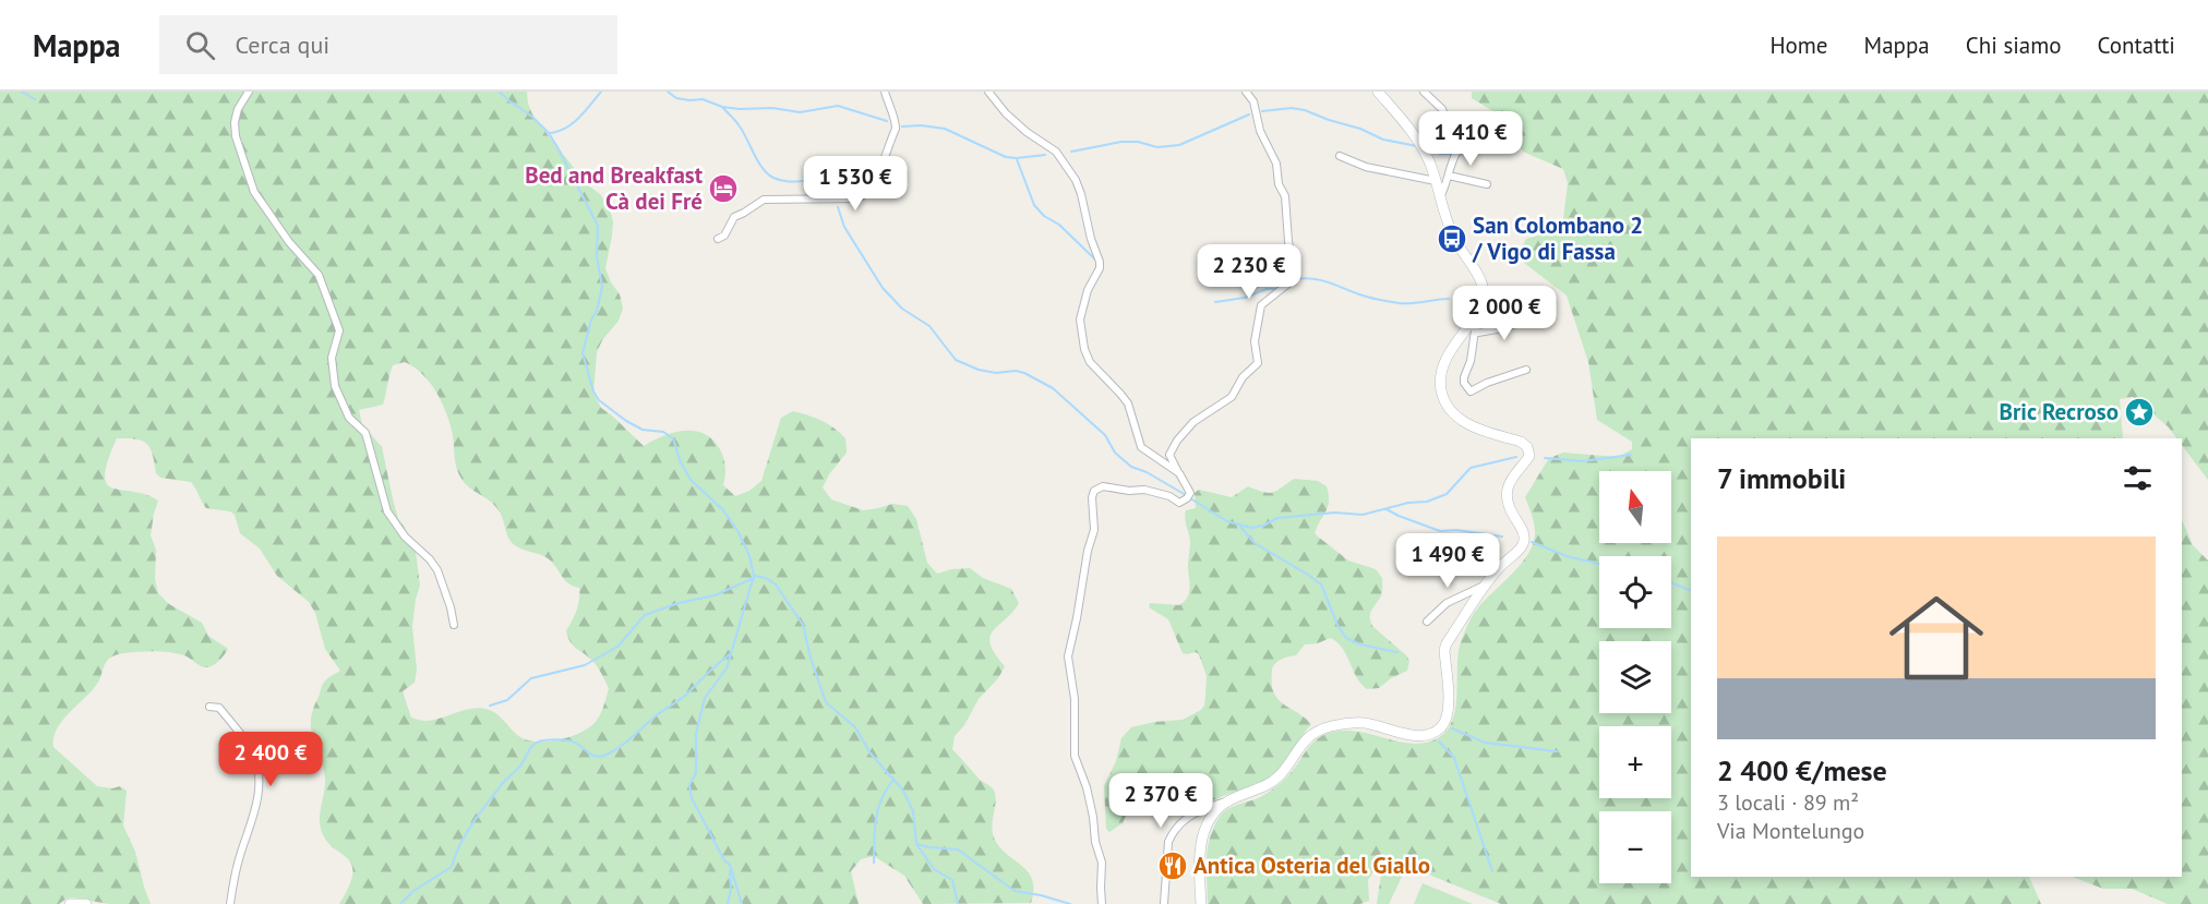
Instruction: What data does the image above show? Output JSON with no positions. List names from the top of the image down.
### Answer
{
  "places": {
    "hotel": ["Bed and Breakfast Cà dei Fré"],
    "bus stop": ["San Colombano 2 / Vigo di Fassa"],
    "place": ["Bric Recroso"],
    "restaurant": ["Antica Osteria del Giallo"]
  },
  "north": "top",
  "page": {
    "header": "Mappa",
    "search": "Cerca qui",
    "nav": [
      "Home",
      "Mappa",
      "Chi siamo",
      "Contatti"
    ],
    "price": [
      "1 410 €",
      "1 530 €",
      "2 230 €",
      "2 000 €",
      "1 490 €",
      "2 400 €",
      "2 370 €"
    ],
    "heading": "7 immobili",
    "map_buttons": ["+", "−"],
    "list": [
      {
        "name": "2 400 €/mese",
        "note": "3 locali · 89 m² · Via Montelungo"
      }
    ]
  }
}
